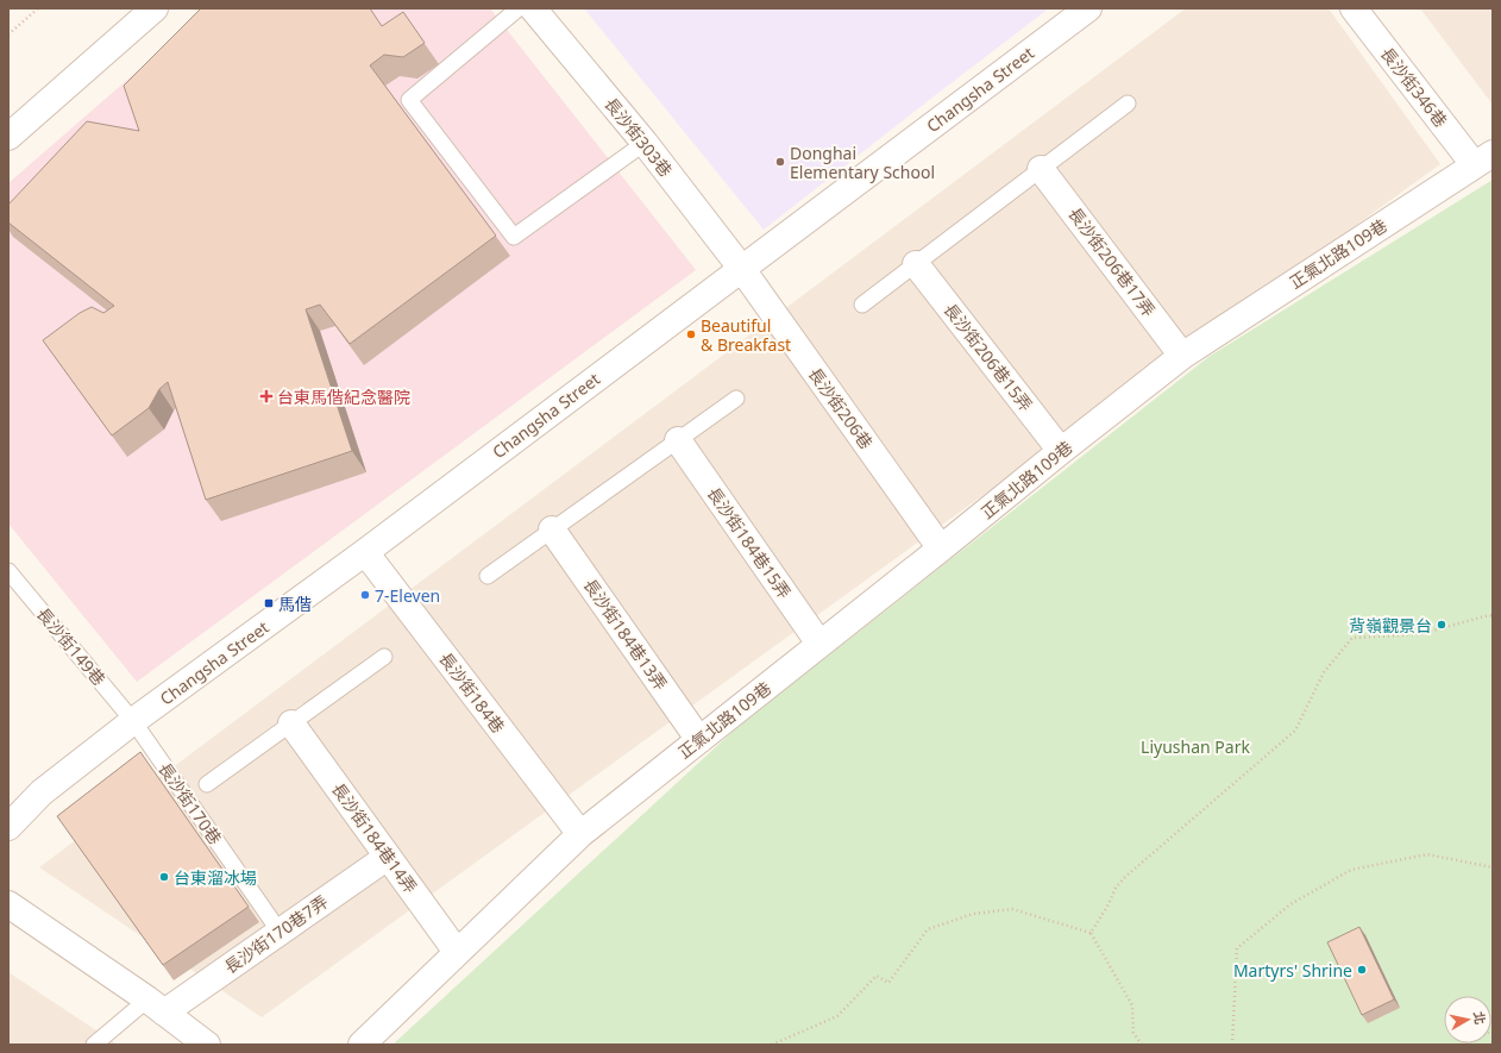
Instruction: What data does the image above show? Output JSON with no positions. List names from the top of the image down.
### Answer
{
  "streets": {
    "street": [
      "長沙街346巷",
      "Changsha Street",
      "長沙街303巷",
      "正氣北路109巷",
      "長沙街206巷17弄",
      "長沙街206巷15弄",
      "長沙街206巷",
      "長沙街184巷15弄",
      "長沙街184巷13弄",
      "長沙街184巷",
      "長沙街184巷14弄",
      "長沙街170巷7弄"
    ],
    "lane": ["長沙街149巷", "長沙街170巷"]
  },
  "crossings": [
    ["長沙街346巷", "正氣北路109巷"],
    ["Changsha Street", "長沙街303巷"],
    ["Changsha Street", "長沙街206巷"],
    ["Changsha Street", "長沙街149巷"],
    ["Changsha Street", "長沙街184巷"],
    ["Changsha Street", "長沙街170巷"],
    ["長沙街303巷", "長沙街206巷"],
    ["正氣北路109巷", "長沙街206巷17弄"],
    ["正氣北路109巷", "長沙街206巷15弄"],
    ["正氣北路109巷", "長沙街206巷"],
    ["正氣北路109巷", "長沙街184巷15弄"],
    ["正氣北路109巷", "長沙街184巷13弄"],
    ["正氣北路109巷", "長沙街184巷"],
    ["正氣北路109巷", "長沙街184巷14弄"],
    ["長沙街149巷", "長沙街170巷"],
    ["長沙街170巷", "長沙街170巷7弄"],
    ["長沙街184巷14弄", "長沙街170巷7弄"]
  ],
  "parks": ["Liyushan Park"],
  "places": {
    "other": [
      "Donghai Elementary School",
      "Beautiful & Breakfast",
      "7-Eleven",
      "背嶺觀景台",
      "台東溜冰場",
      "Martyrs' Shrine"
    ],
    "health": ["台東馬偕紀念醫院"],
    "transit": ["馬偕"]
  },
  "north": "right"
}
